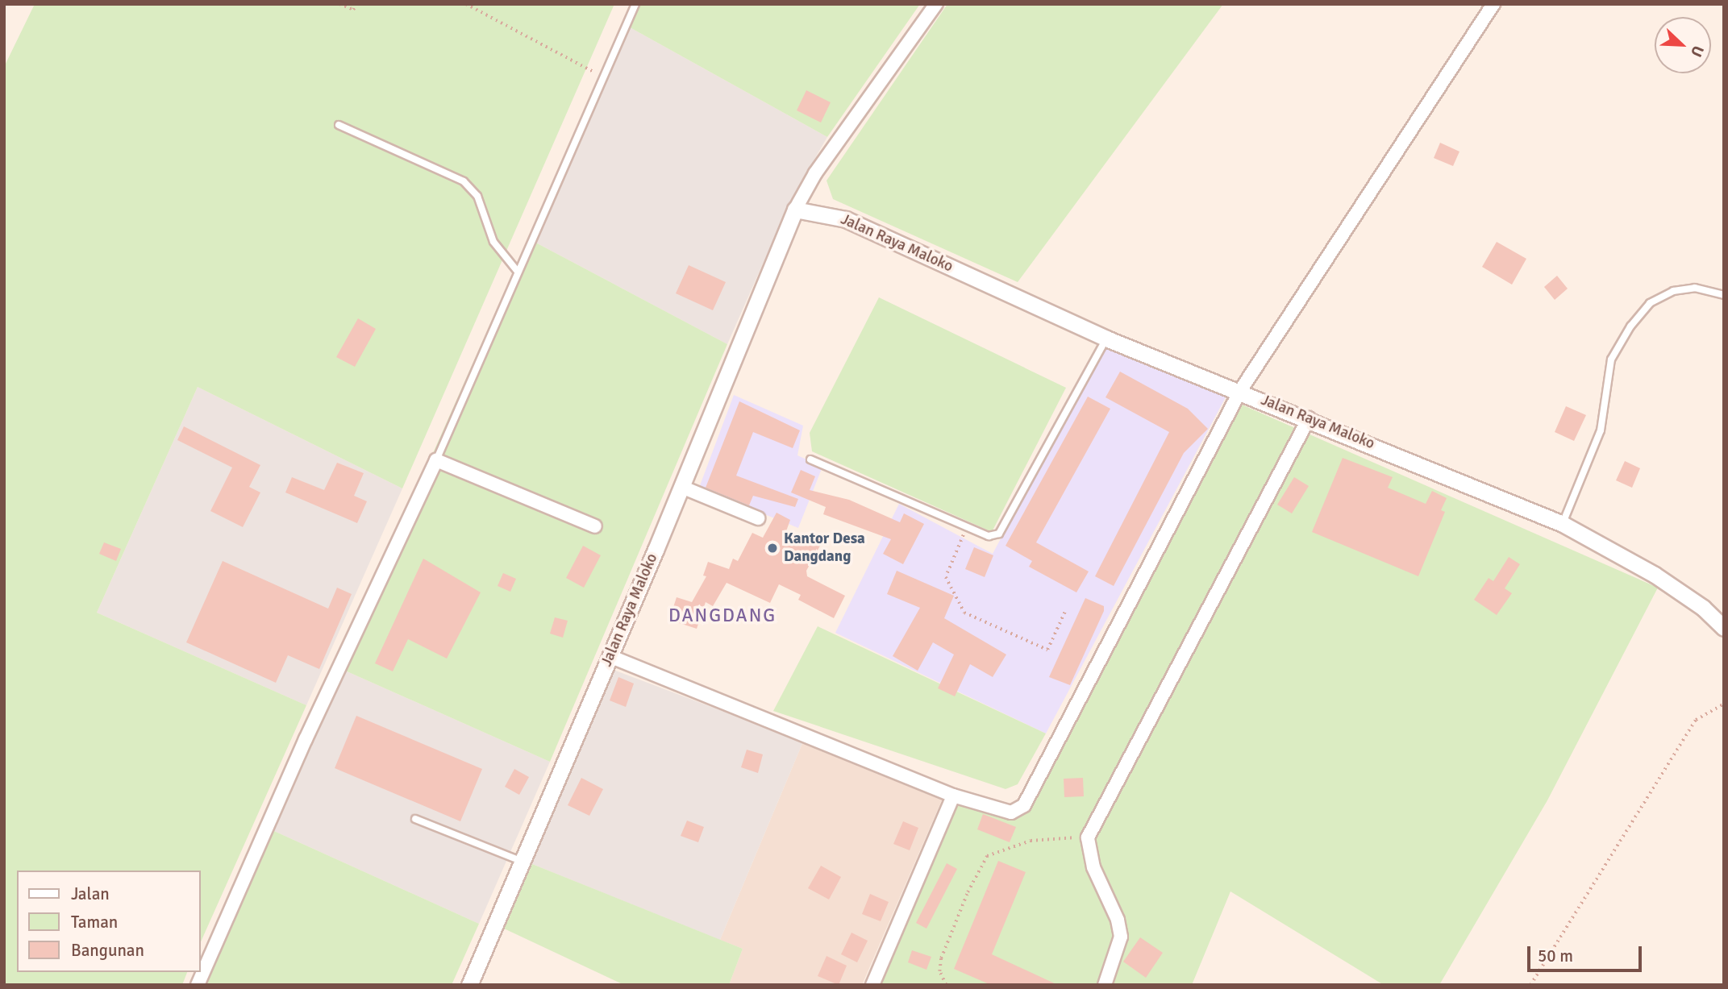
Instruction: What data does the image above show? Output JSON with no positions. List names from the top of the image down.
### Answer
{
  "streets": {
    "street": ["Jalan Raya Maloko"]
  },
  "districts": ["DANGDANG"],
  "places": ["Kantor Desa Dangdang"],
  "legend": ["Jalan", "Taman", "Bangunan"],
  "scale_bar": "50 m",
  "north": "bottom right"
}
